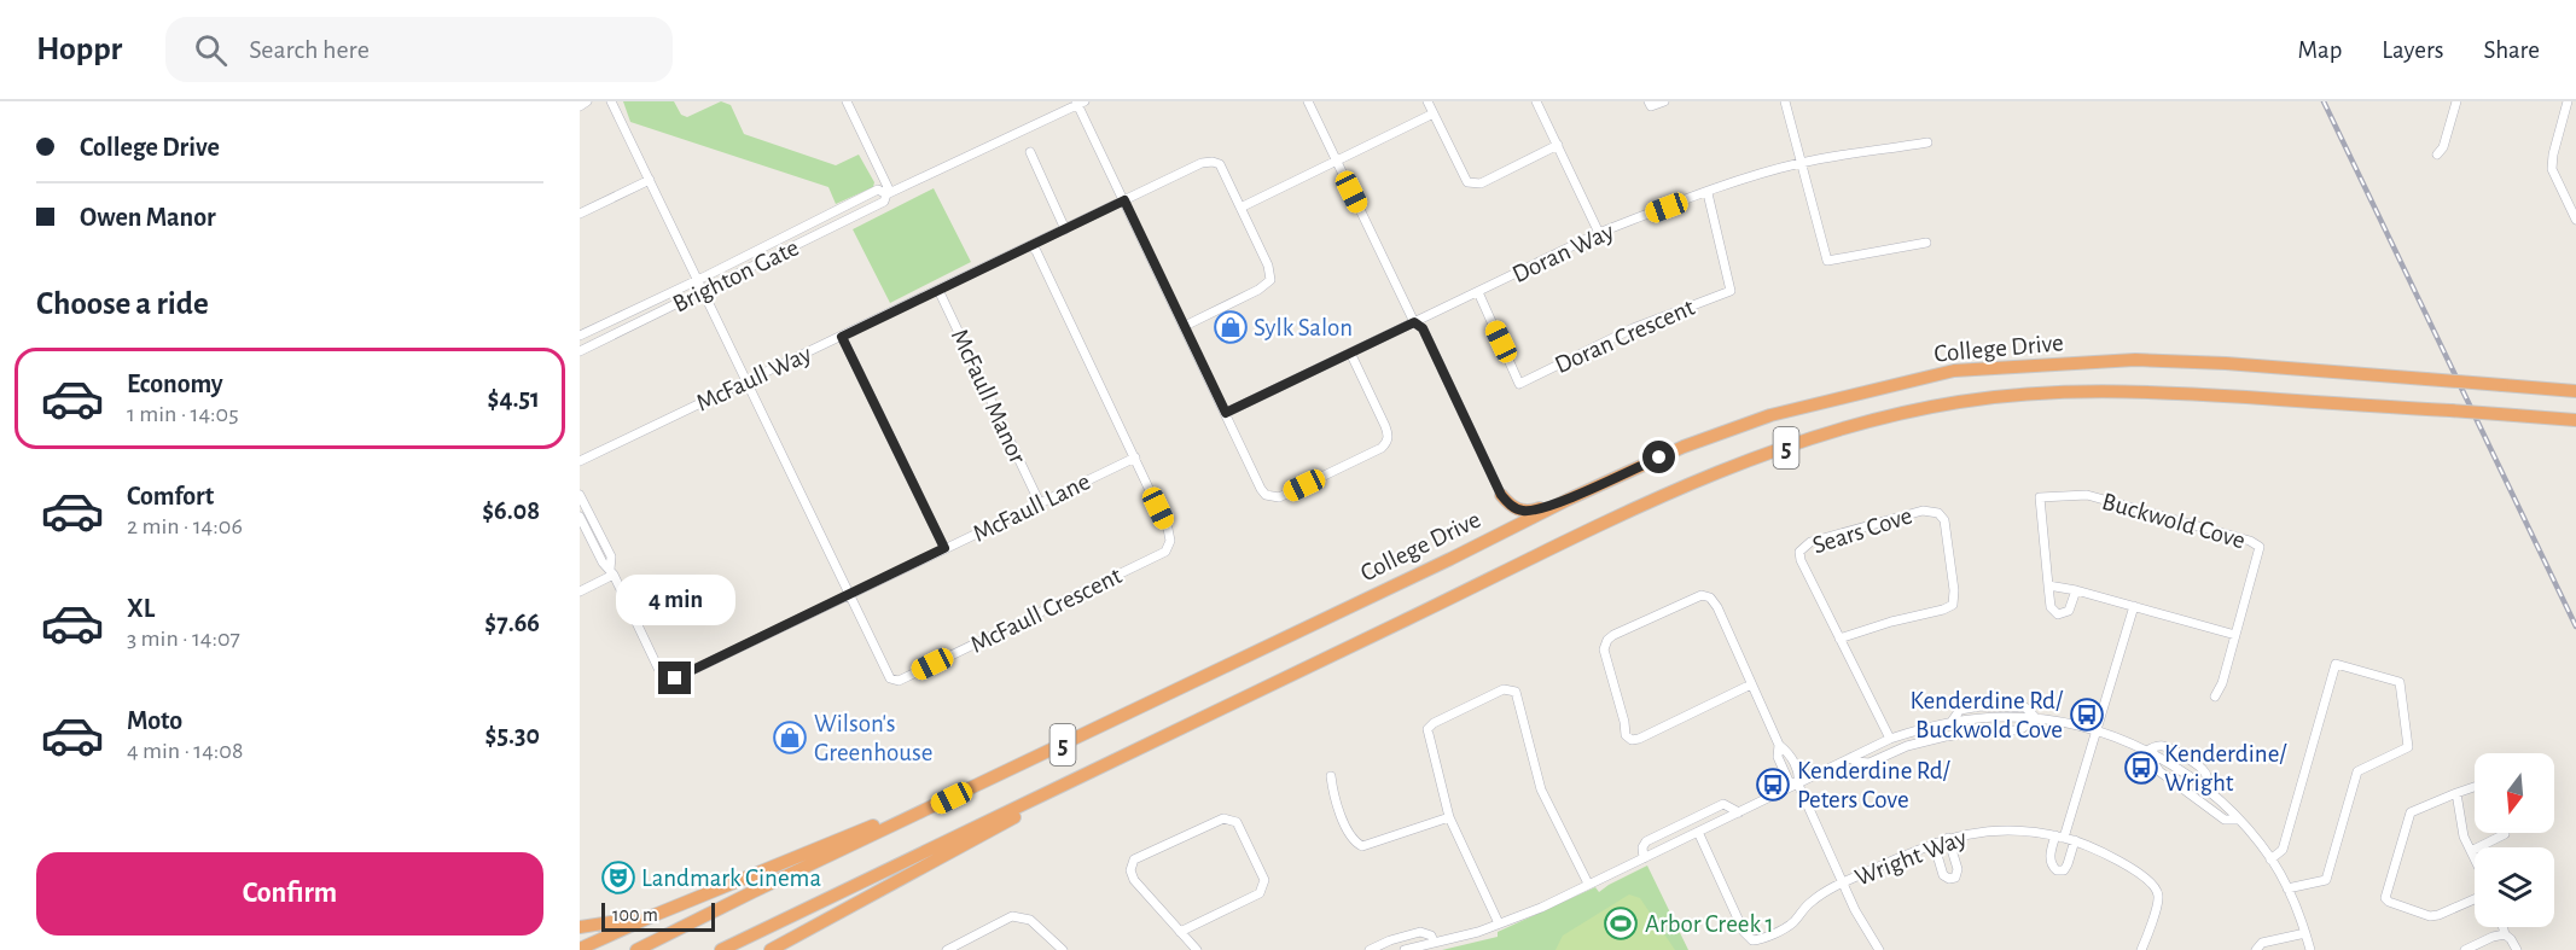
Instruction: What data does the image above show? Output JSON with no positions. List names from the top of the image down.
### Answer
{
  "streets": {
    "highway": ["College Drive", "5"],
    "street": [
      "Doran Way",
      "Brighton Gate",
      "Doran Crescent",
      "McFaull Way",
      "McFaull Manor",
      "McFaull Lane",
      "Buckwold Cove",
      "Sears Cove",
      "McFaull Crescent",
      "Wright Way"
    ]
  },
  "crossings": [
    ["Doran Way", "Doran Crescent"],
    ["Brighton Gate", "McFaull Crescent"],
    ["McFaull Way", "McFaull Manor"],
    ["McFaull Way", "McFaull Crescent"],
    ["McFaull Manor", "McFaull Lane"],
    ["McFaull Lane", "McFaull Crescent"]
  ],
  "places": {
    "shop": ["Sylk Salon", "Wilson's Greenhouse"],
    "bus stop": ["Kenderdine Rd/ Buckwold Cove", "Kenderdine/ Wright", "Kenderdine Rd/ Peters Cove"],
    "theatre": ["Landmark Cinema"],
    "sports": ["Arbor Creek 1"]
  },
  "scale_bar": "100 m",
  "north": "bottom",
  "page": {
    "header": "Hoppr",
    "search": "Search here",
    "nav": ["Map", "Layers", "Share"],
    "banner": ["College Drive", "Owen Manor"],
    "heading": "Choose a ride",
    "list": [
      {
        "name": "Economy",
        "note": "1 min · 14:05",
        "value": "$4.51"
      },
      {
        "name": "Comfort",
        "note": "2 min · 14:06",
        "value": "$6.08"
      },
      {
        "name": "XL",
        "note": "3 min · 14:07",
        "value": "$7.66"
      },
      {
        "name": "Moto",
        "note": "4 min · 14:08",
        "value": "$5.30"
      }
    ],
    "bubble": "4 min",
    "buttons": "Confirm",
    "scale": "100 m"
  }
}
